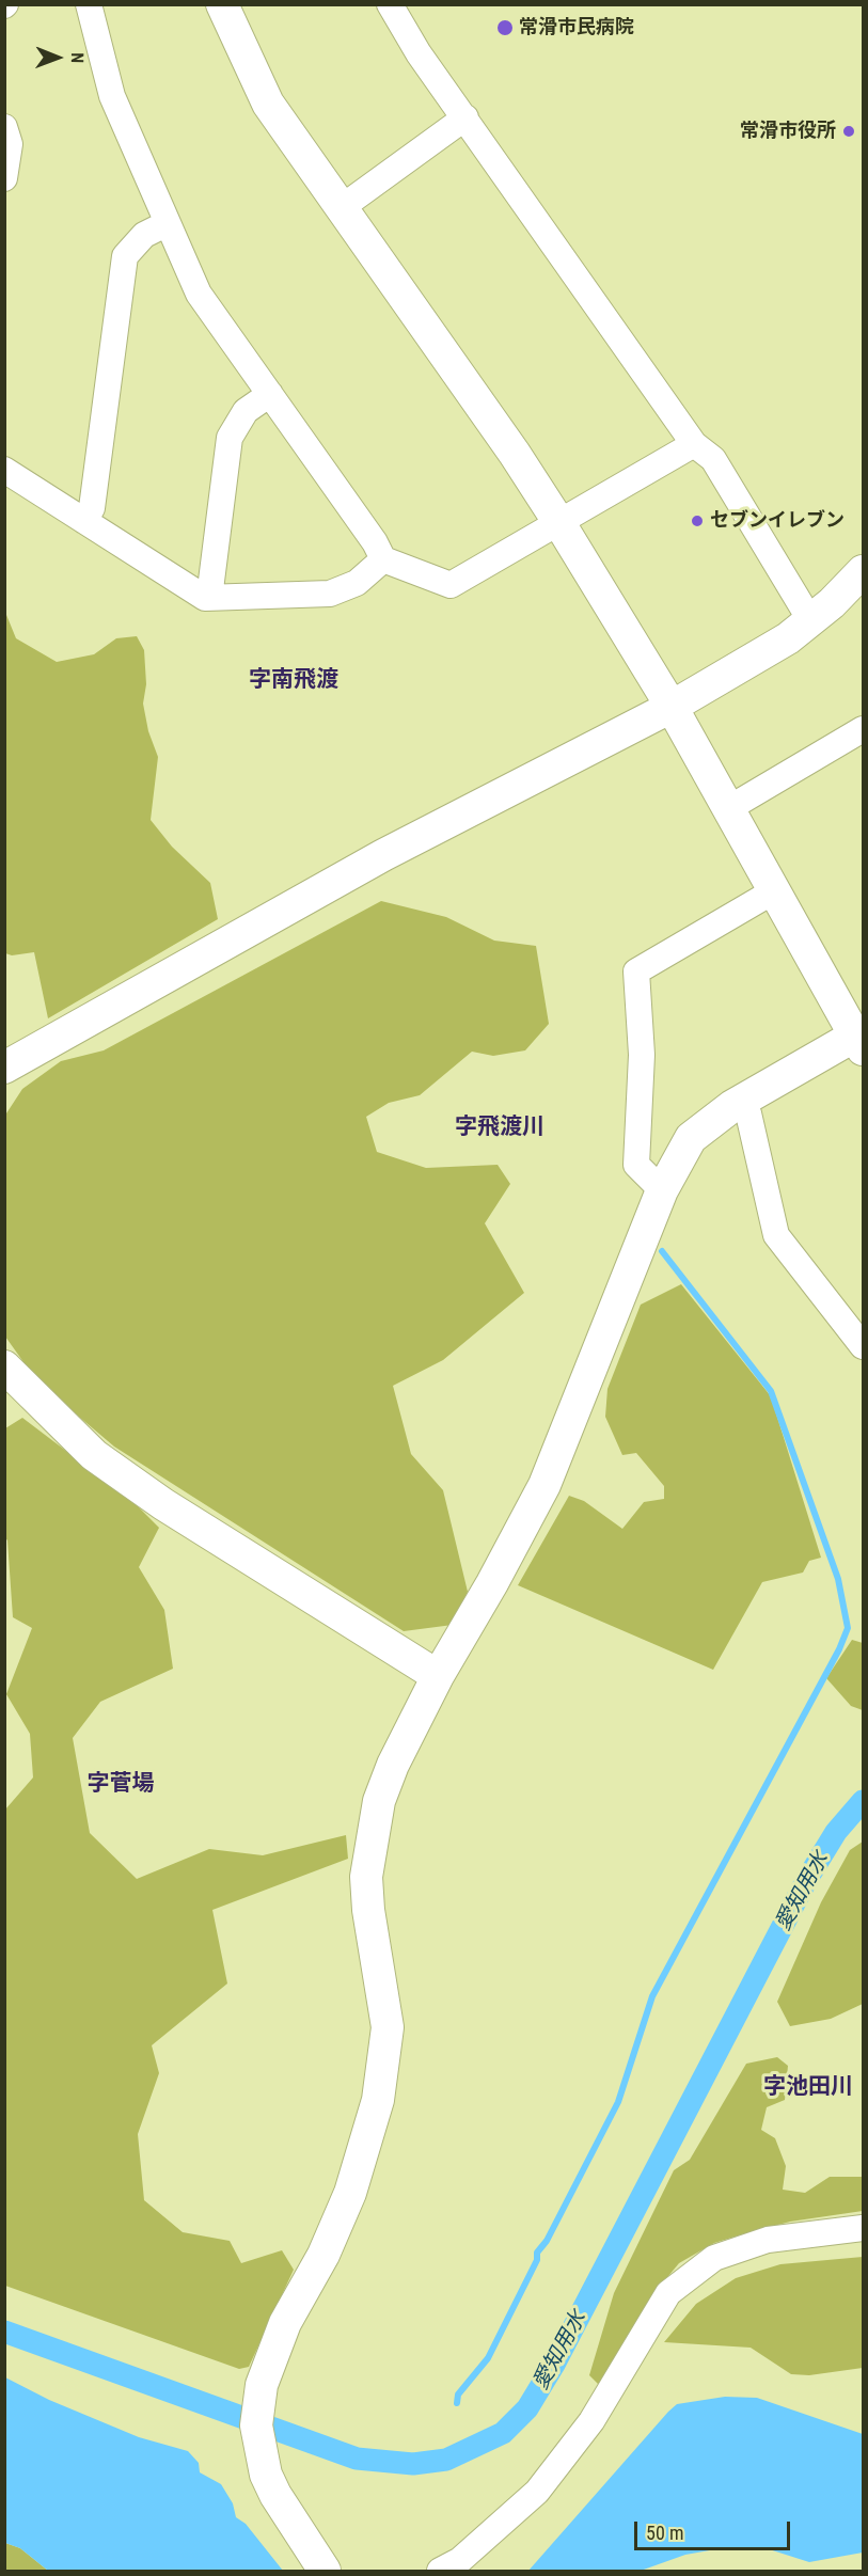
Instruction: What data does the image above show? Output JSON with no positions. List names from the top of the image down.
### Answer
{
  "districts": [
    "字南飛渡",
    "字飛渡川",
    "字菅場",
    "字池田川"
  ],
  "water": ["愛知用水"],
  "places": ["常滑市民病院", "常滑市役所", "セブンイレブン"],
  "scale_bar": "50 m",
  "north": "right"
}
